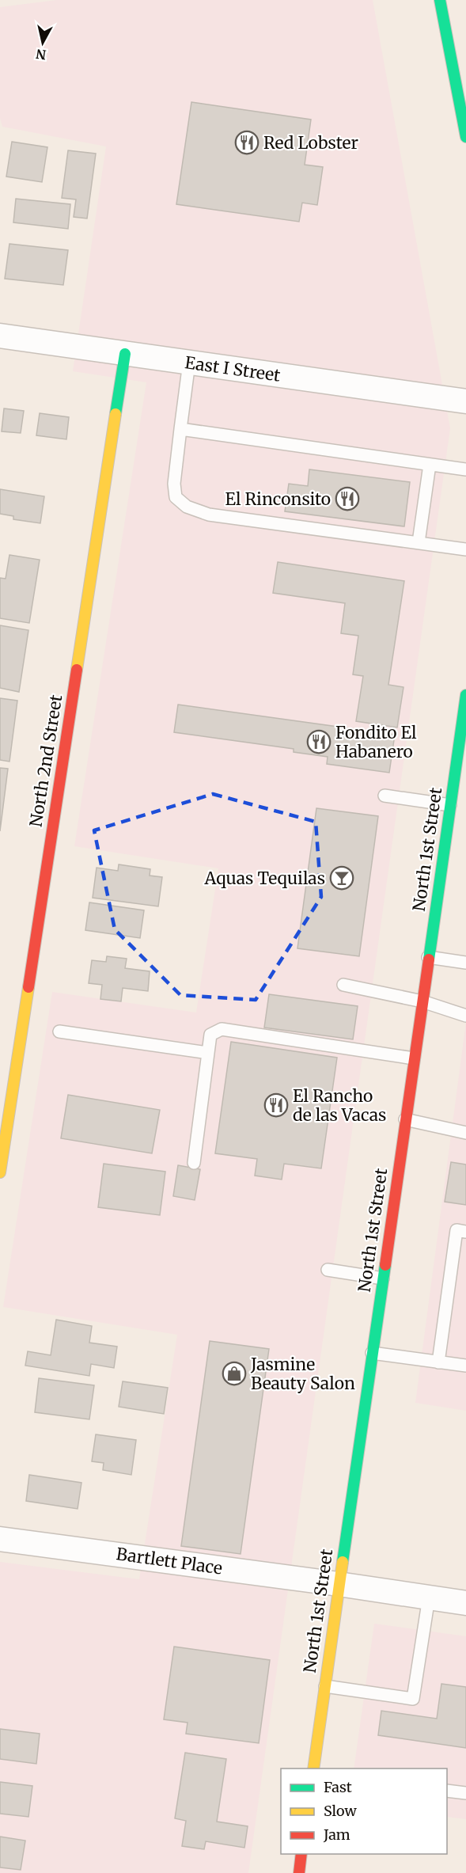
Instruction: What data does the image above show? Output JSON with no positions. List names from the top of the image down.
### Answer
{
  "streets": {
    "main road": ["North 2nd Street", "North 1st Street"],
    "street": ["East I Street", "Bartlett Place"]
  },
  "crossings": [
    ["East I Street", "North 2nd Street"],
    ["North 1st Street", "Bartlett Place"]
  ],
  "places": {
    "restaurant": [
      "Red Lobster",
      "El Rinconsito",
      "Fondito El Habanero",
      "El Rancho de las Vacas"
    ],
    "bar": ["Aquas Tequilas"],
    "shop": ["Jasmine Beauty Salon"]
  },
  "legend": ["Fast", "Slow", "Jam"],
  "north": "bottom"
}
